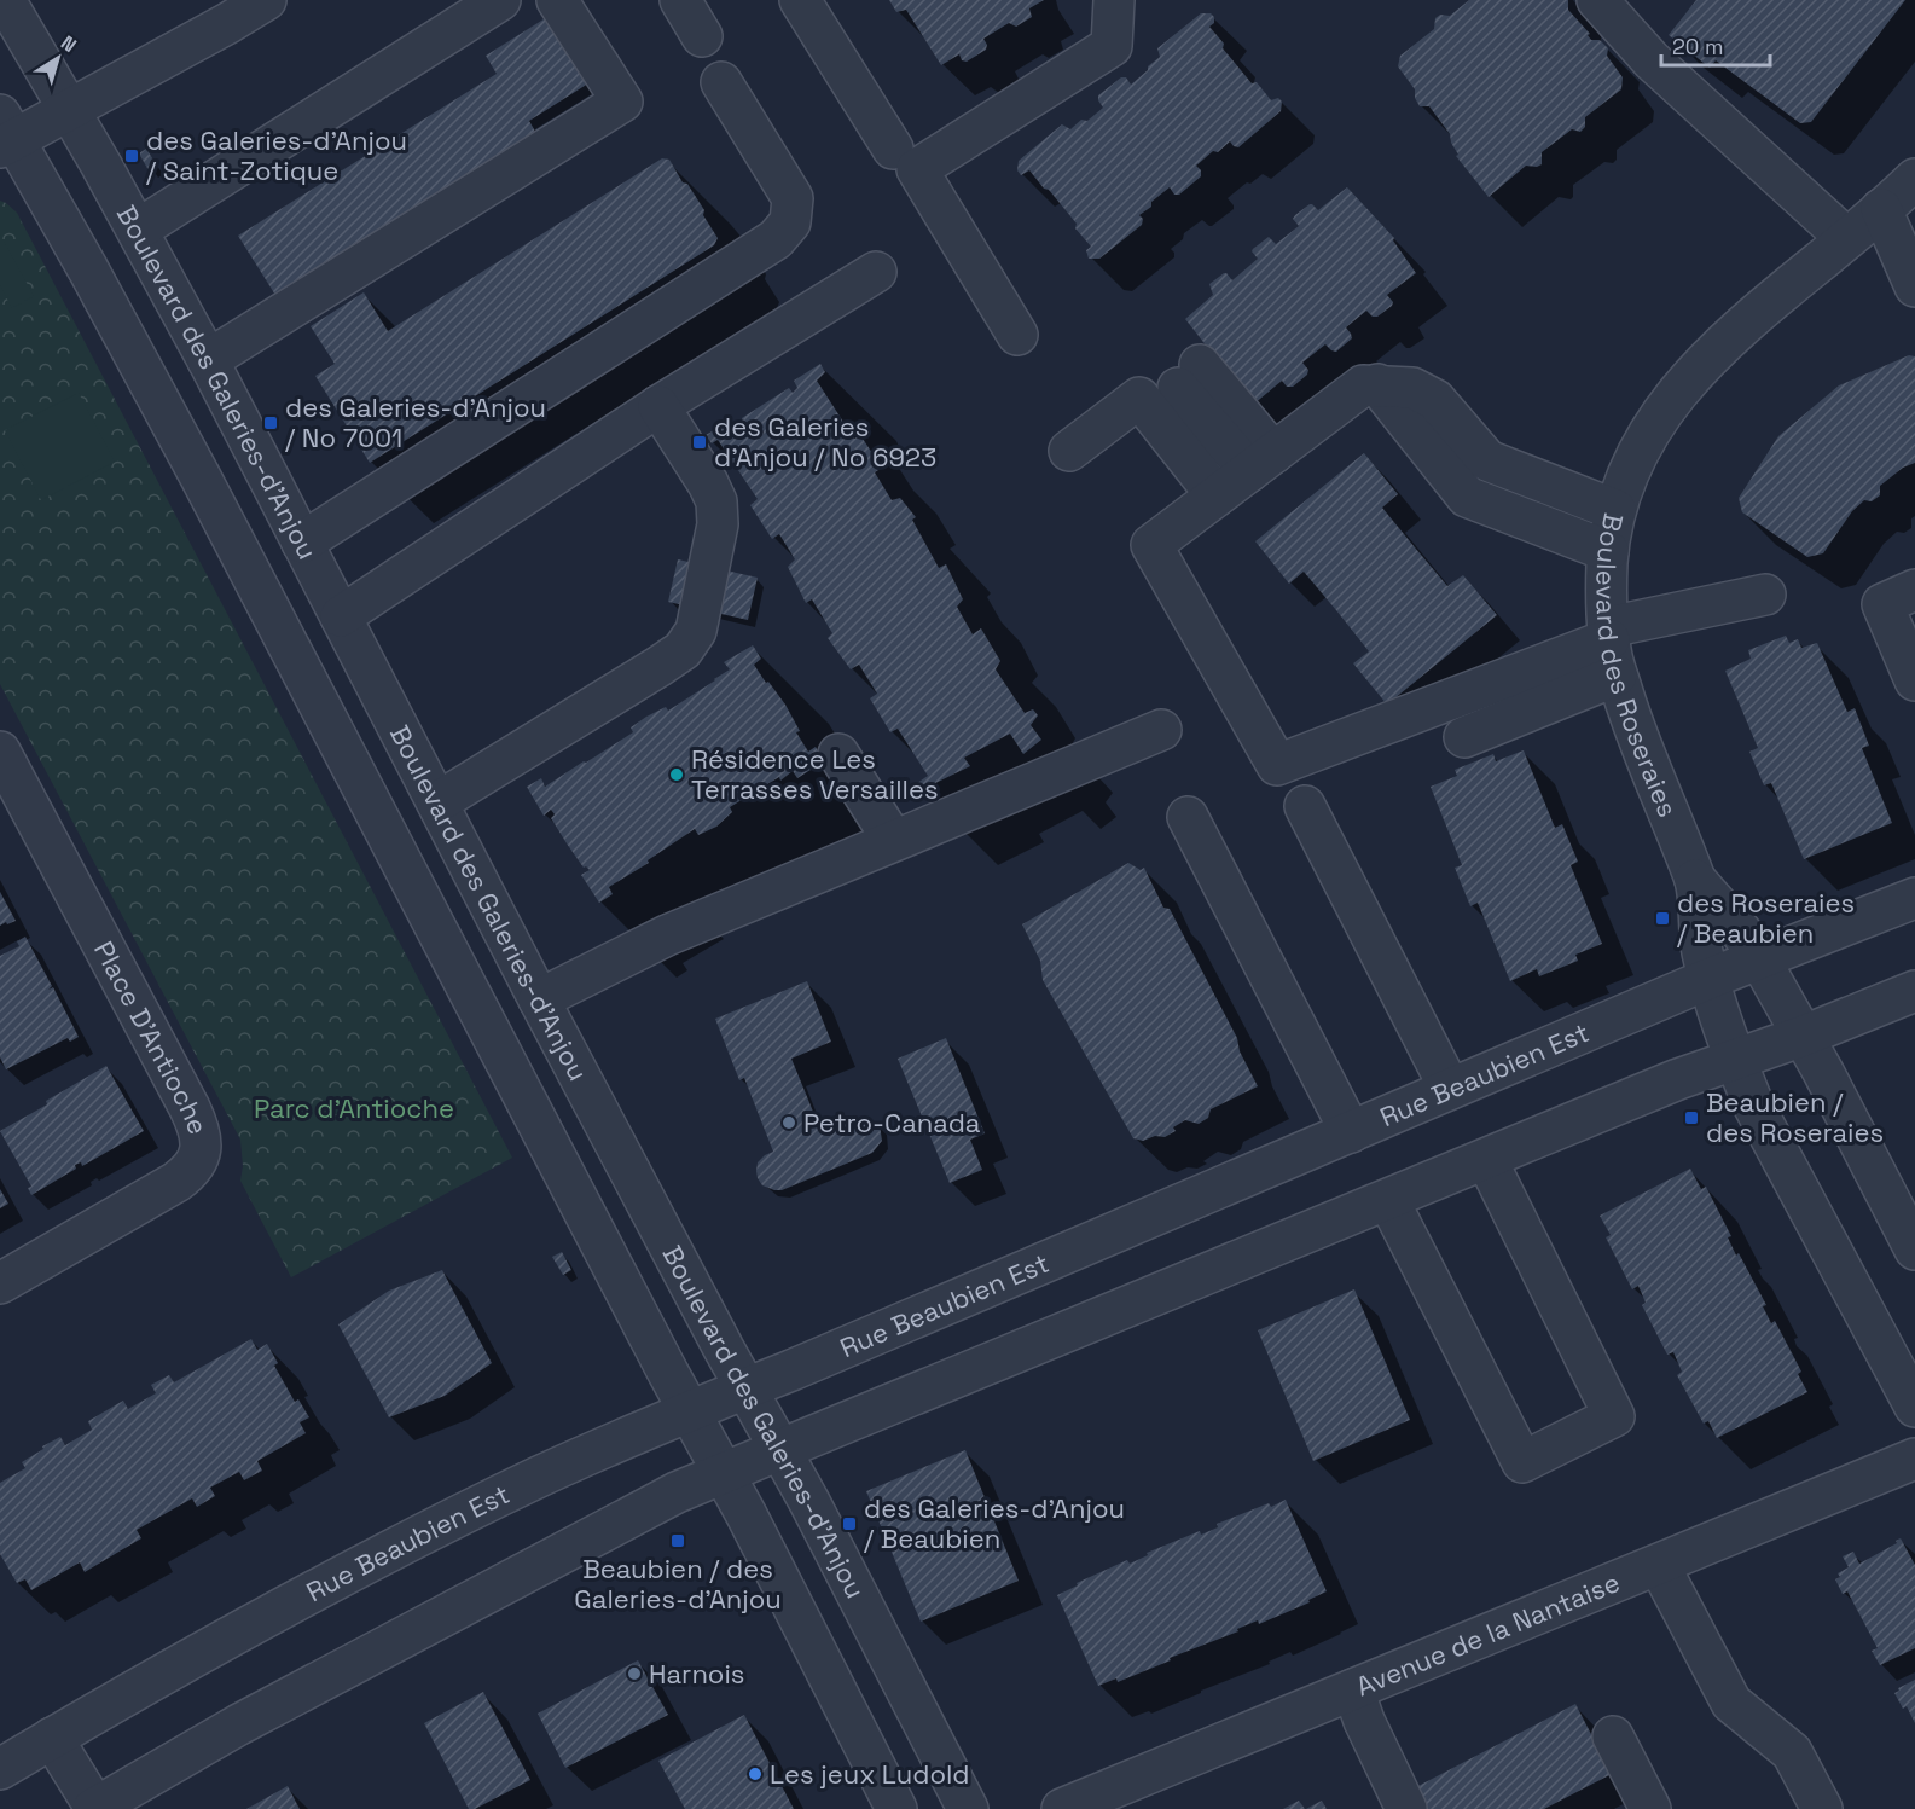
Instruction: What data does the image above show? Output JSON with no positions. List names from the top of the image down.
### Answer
{
  "streets": {
    "street": [
      "Boulevard des Galeries-d'Anjou",
      "Boulevard des Roseraies",
      "Place D'Antioche",
      "Rue Beaubien Est",
      "Avenue de la Nantaise"
    ]
  },
  "crossings": [
    ["Boulevard des Galeries-d'Anjou", "Rue Beaubien Est"],
    ["Boulevard des Roseraies", "Rue Beaubien Est"]
  ],
  "parks": ["Parc d'Antioche"],
  "places": {
    "transit": [
      "des Galeries-d'Anjou / Saint-Zotique",
      "des Galeries-d'Anjou / No 7001",
      "des Galeries d'Anjou / No 6923",
      "des Roseraies / Beaubien",
      "Beaubien / des Roseraies",
      "des Galeries-d'Anjou / Beaubien",
      "Beaubien / des Galeries-d'Anjou"
    ],
    "other": [
      "Résidence Les Terrasses Versailles",
      "Petro-Canada",
      "Harnois",
      "Les jeux Ludold"
    ]
  },
  "scale_bar": "20 m",
  "north": "top right"
}
